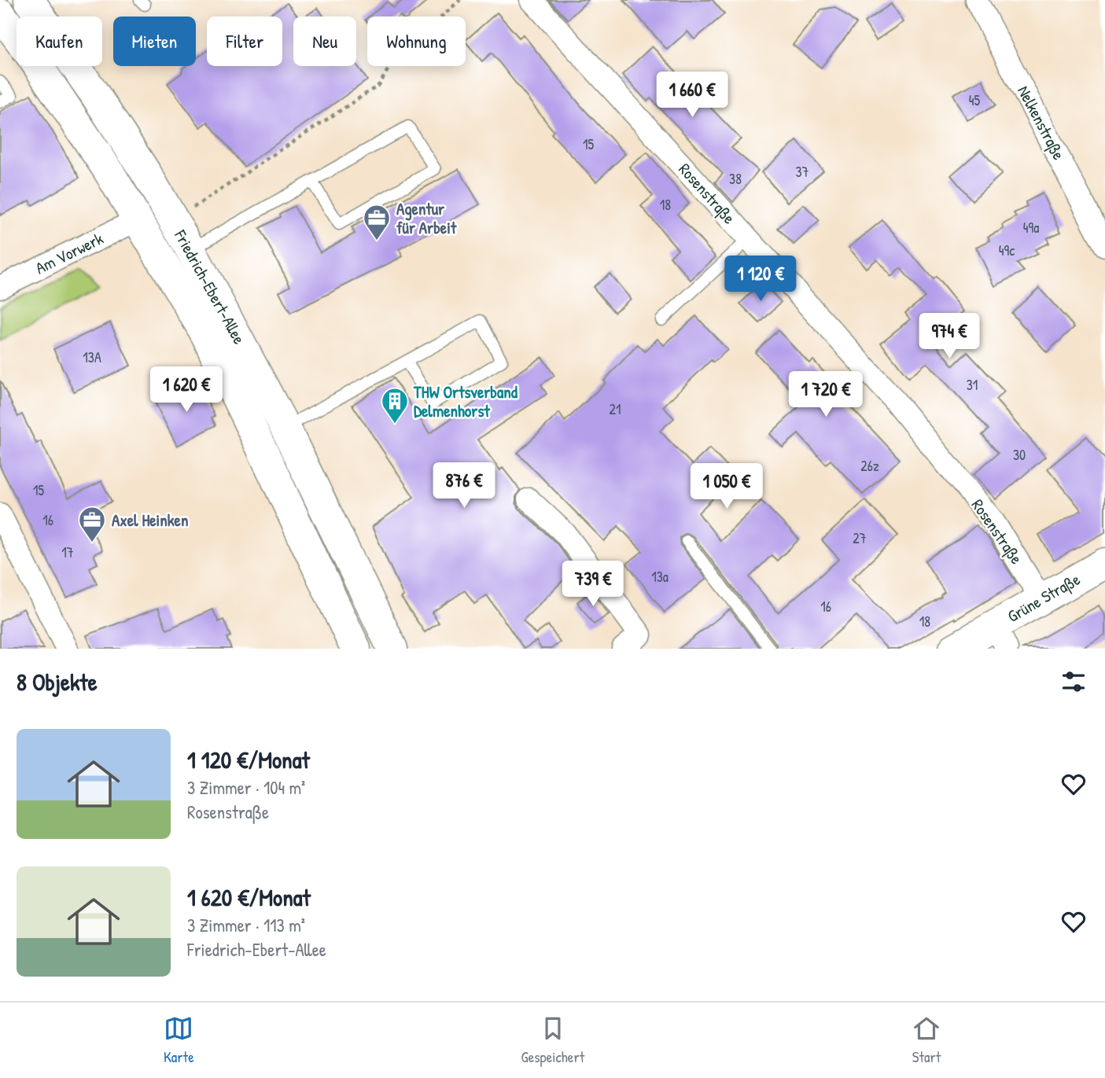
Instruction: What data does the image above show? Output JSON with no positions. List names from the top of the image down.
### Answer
{
  "streets": {
    "main road": ["Friedrich-Ebert-Allee", "Grüne Straße"],
    "street": ["Nelkenstraße", "Rosenstraße", "Am Vorwerk"]
  },
  "crossings": [
    ["Rosenstraße", "Grüne Straße"],
    ["Am Vorwerk", "Friedrich-Ebert-Allee"]
  ],
  "places": {
    "office": ["Agentur für Arbeit", "Axel Heinken"],
    "building": ["THW Ortsverband Delmenhorst"]
  },
  "house_numbers": [
    "45",
    "15",
    "37",
    "38",
    "18",
    "49a",
    "49c",
    "13A",
    "31",
    "21",
    "30",
    "26z",
    "15",
    "16",
    "27",
    "17",
    "13a",
    "16",
    "18"
  ],
  "page": {
    "chip": [
      "Kaufen",
      "Mieten",
      "Filter",
      "Neu",
      "Wohnung"
    ],
    "price": [
      "1 660 €",
      "1 120 €",
      "974 €",
      "1 620 €",
      "1 720 €",
      "876 €",
      "1 050 €",
      "739 €"
    ],
    "heading": "8 Objekte",
    "list": [
      {
        "name": "1 120 €/Monat",
        "note": "3 Zimmer · 104 m² · Rosenstraße"
      },
      {
        "name": "1 620 €/Monat",
        "note": "3 Zimmer · 113 m² · Friedrich-Ebert-Allee"
      }
    ],
    "tabs": ["Karte", "Gespeichert", "Start"]
  }
}
